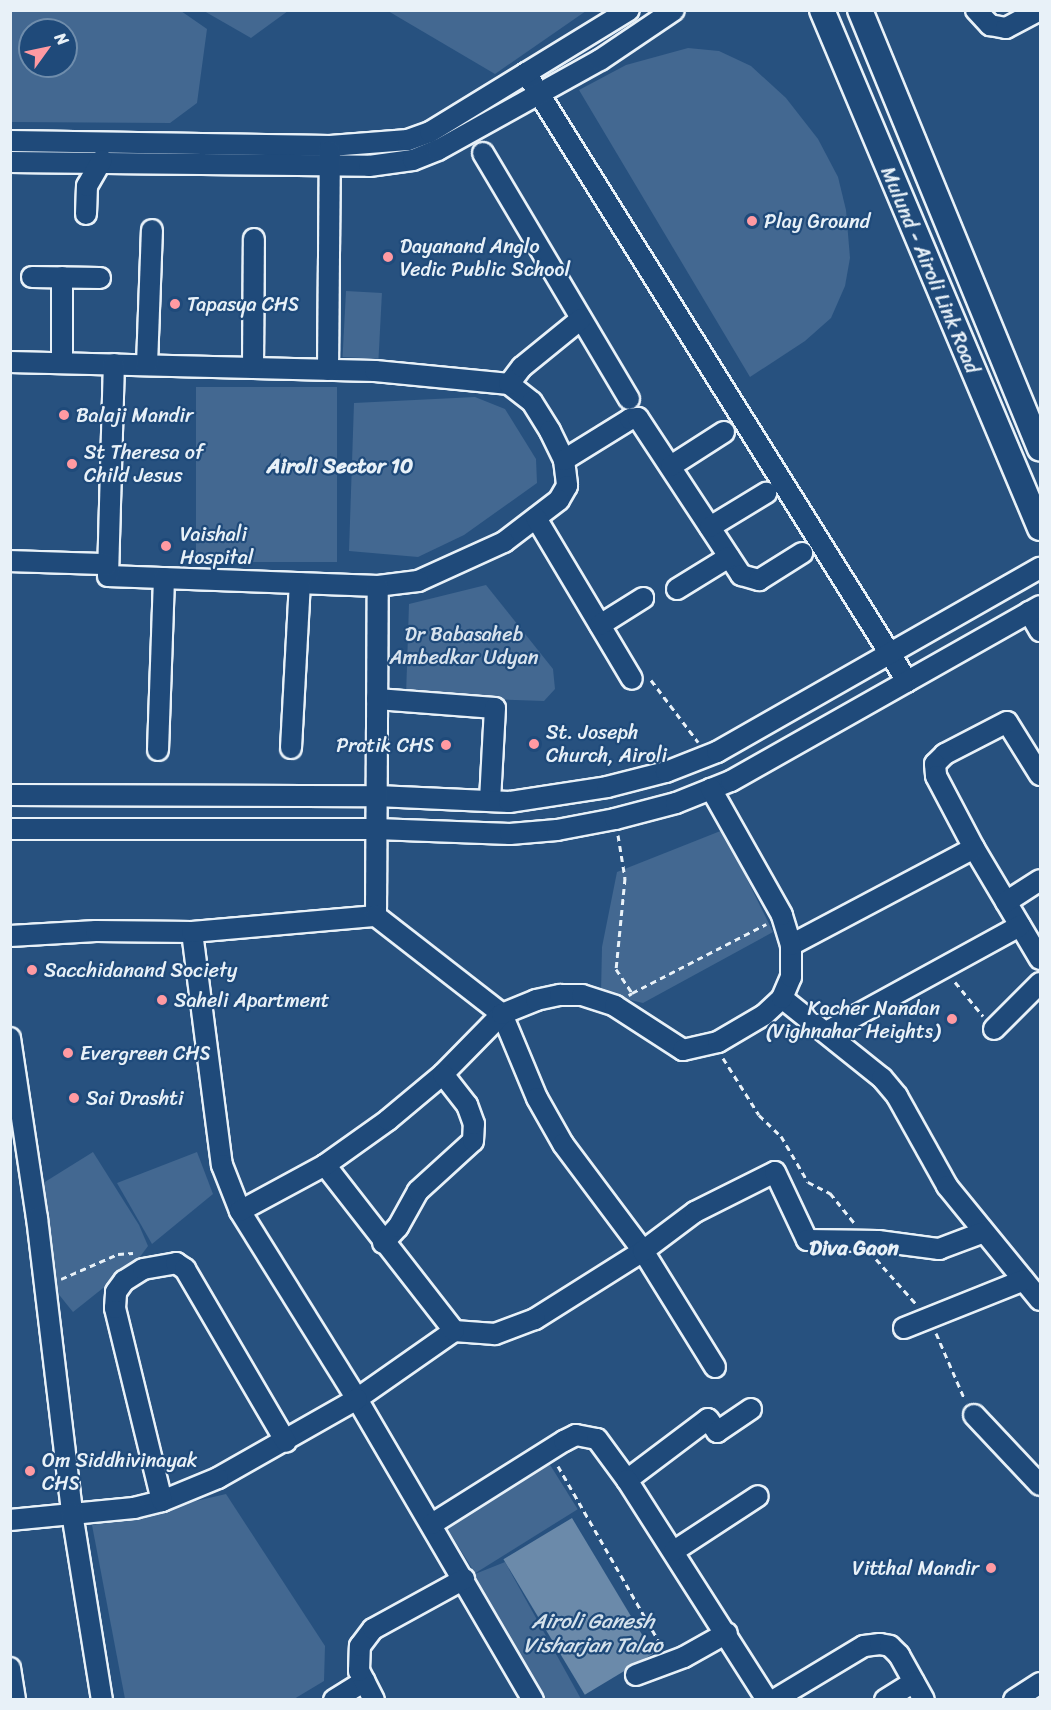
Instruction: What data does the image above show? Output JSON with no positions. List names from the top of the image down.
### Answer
{
  "streets": {
    "main road": ["Mulund - Airoli Link Road"]
  },
  "districts": ["Airoli Sector 10", "Diva Gaon"],
  "water": ["Airoli Ganesh Visharjan Talao"],
  "parks": ["Dr Babasaheb Ambedkar Udyan"],
  "places": [
    "Play Ground",
    "Dayanand Anglo Vedic Public School",
    "Tapasya CHS",
    "Balaji Mandir",
    "St Theresa of Child Jesus",
    "Vaishali Hospital",
    "St. Joseph Church, Airoli",
    "Pratik CHS",
    "Sacchidanand Society",
    "Saheli Apartment",
    "Kacher Nandan (Vighnahar Heights)",
    "Evergreen CHS",
    "Sai Drashti",
    "Om Siddhivinayak CHS",
    "Vitthal Mandir"
  ],
  "north": "top right"
}
